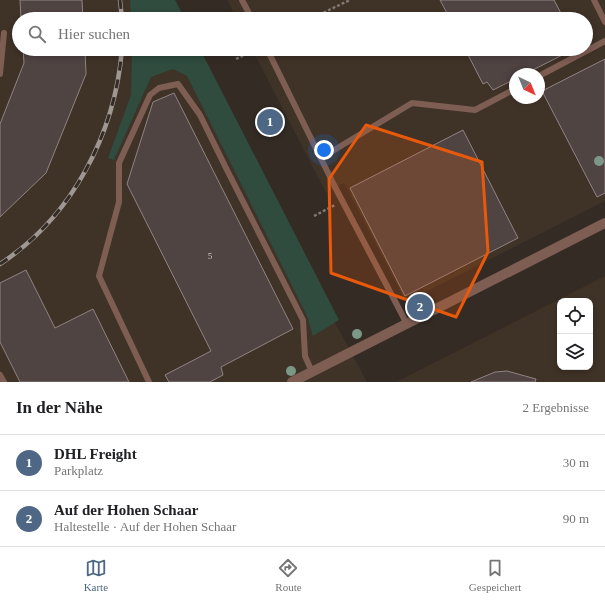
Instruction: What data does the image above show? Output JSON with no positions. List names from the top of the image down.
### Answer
{
  "house_numbers": ["5"],
  "north": "bottom right",
  "page": {
    "search": "Hier suchen",
    "pins": ["1", "2"],
    "heading": ["In der Nähe", "2 Ergebnisse"],
    "list": [
      {
        "mark": "1",
        "name": "DHL Freight",
        "note": "Parkplatz",
        "value": "30 m"
      },
      {
        "mark": "2",
        "name": "Auf der Hohen Schaar",
        "note": "Haltestelle · Auf der Hohen Schaar",
        "value": "90 m"
      }
    ],
    "nav": ["Karte", "Route", "Gespeichert"]
  }
}
